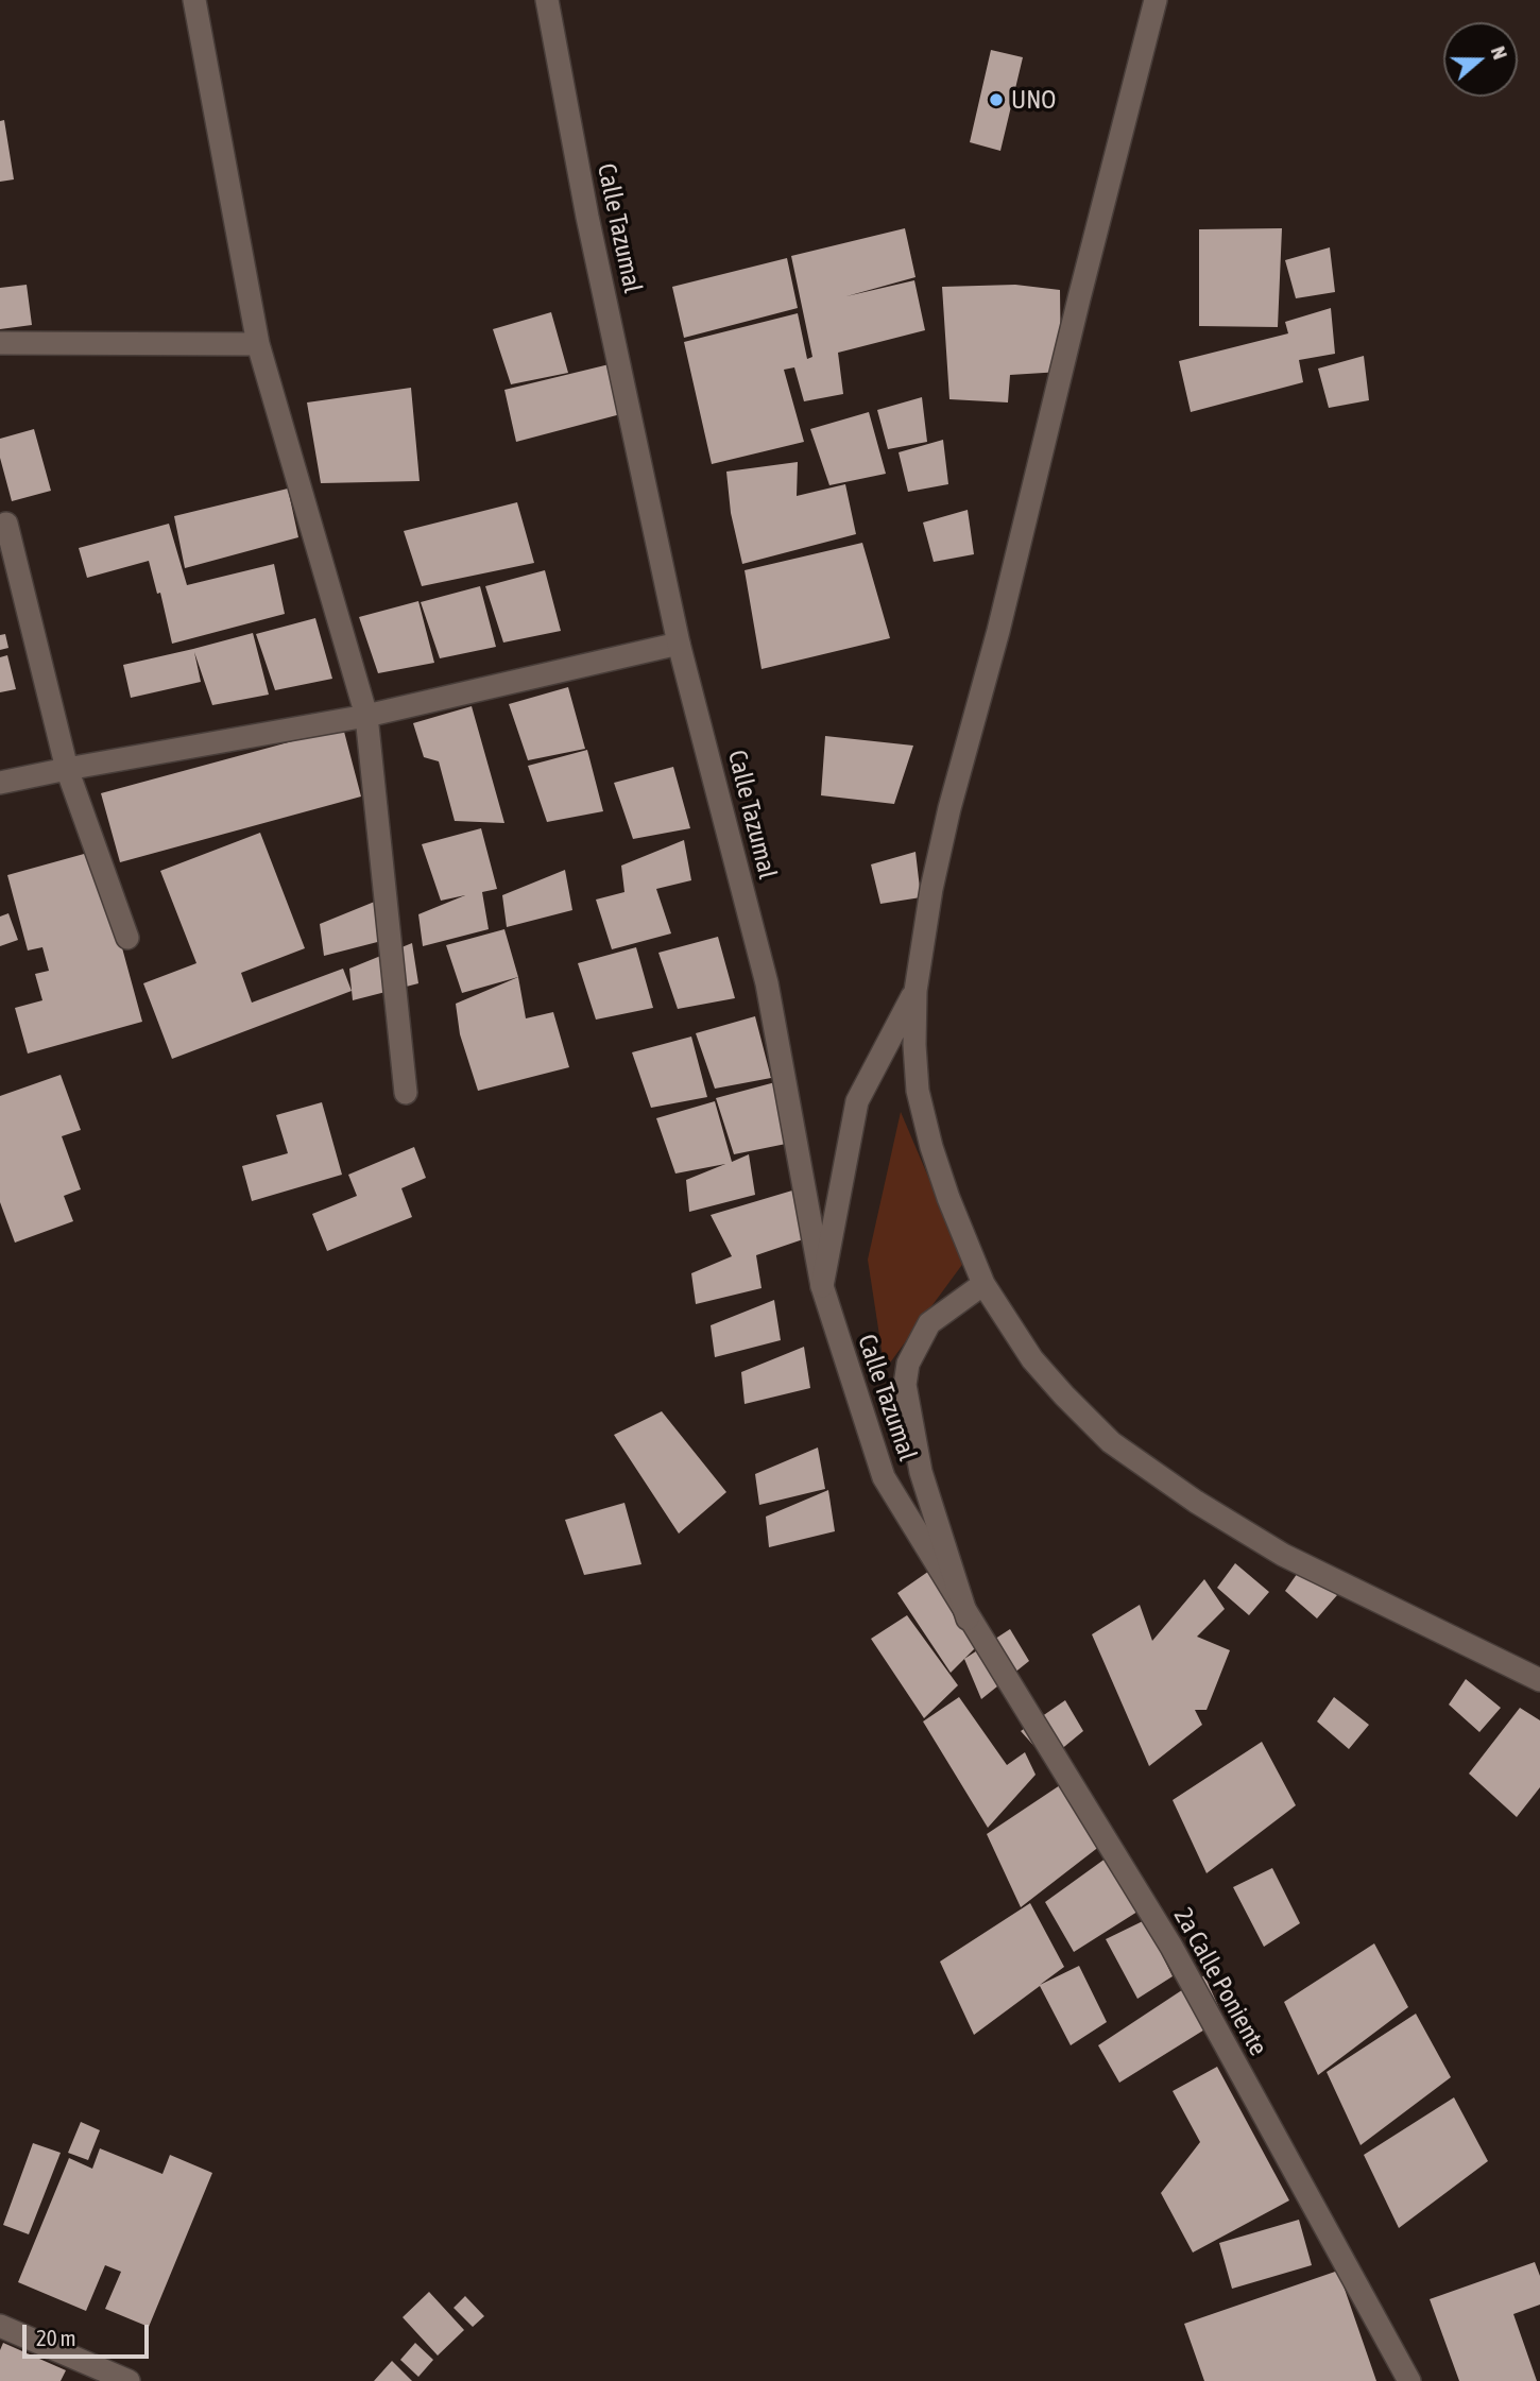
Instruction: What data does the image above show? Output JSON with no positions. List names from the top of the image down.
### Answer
{
  "streets": {
    "street": ["Calle Tazumal", "2a Calle Poniente"]
  },
  "crossings": [
    ["Calle Tazumal", "2a Calle Poniente"]
  ],
  "places": ["UNO"],
  "scale_bar": "20 m",
  "north": "right"
}
